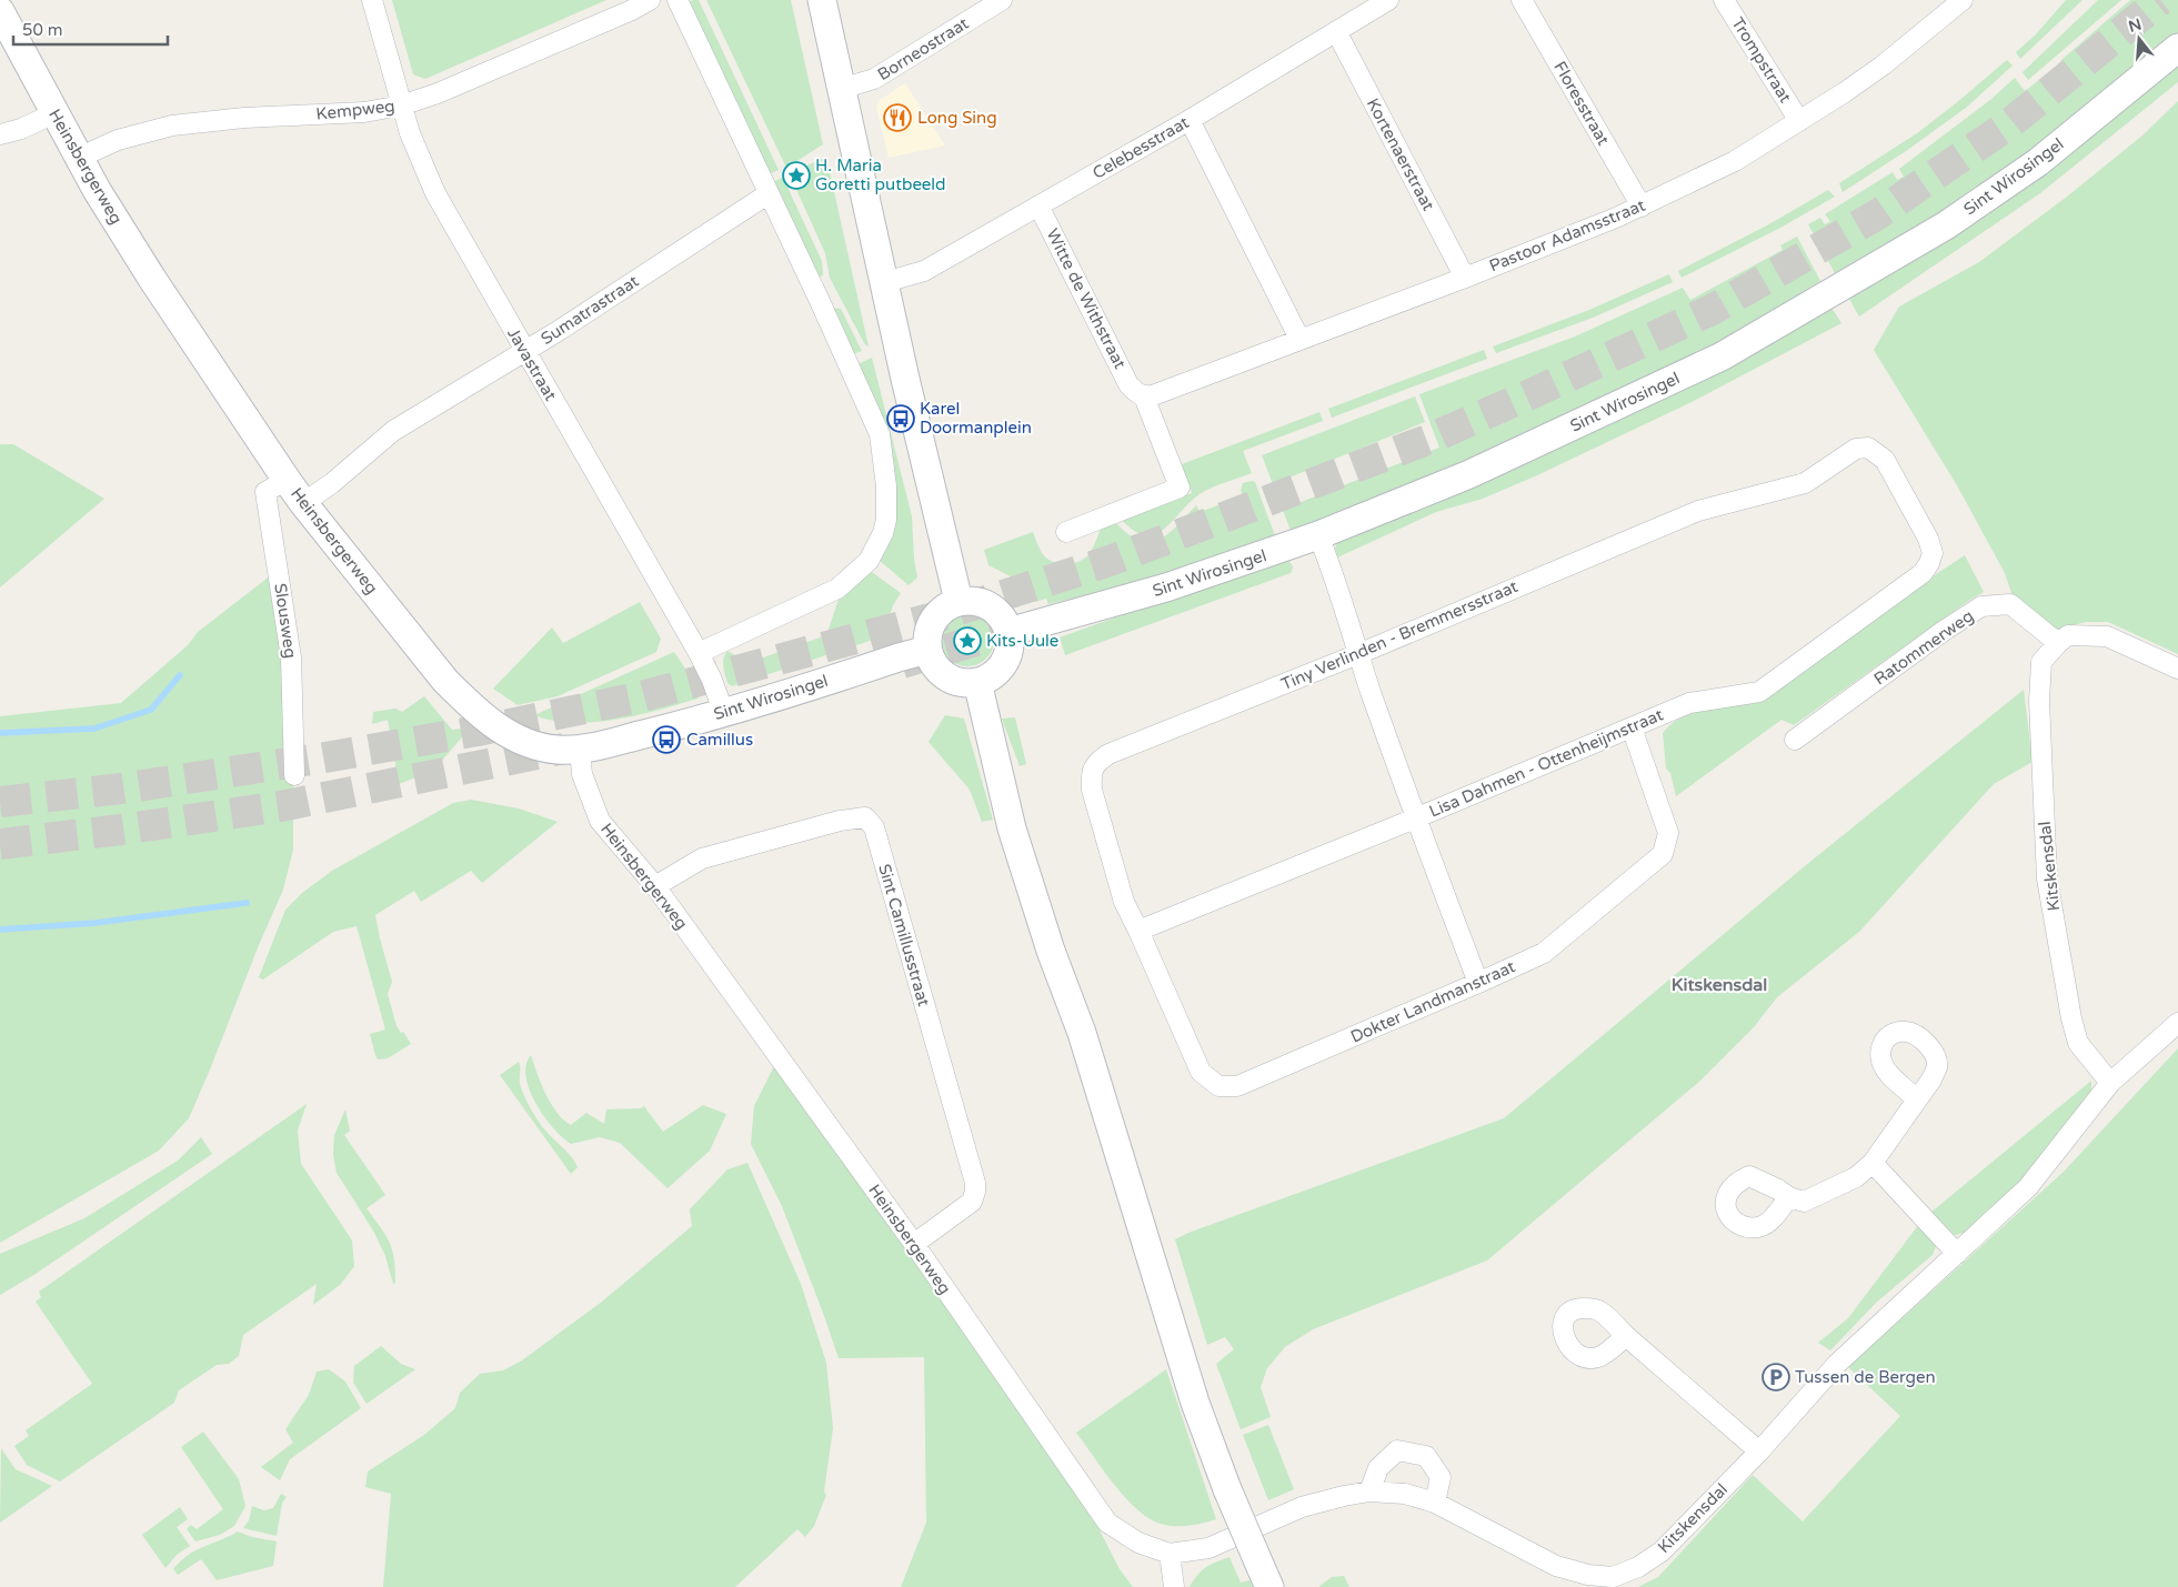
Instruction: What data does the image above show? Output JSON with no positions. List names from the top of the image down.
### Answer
{
  "streets": {
    "street": [
      "Borneostraat",
      "Trompstraat",
      "Floresstraat",
      "Kempweg",
      "Celebesstraat",
      "Kortenaerstraat",
      "Heinsbergerweg",
      "Sint Wirosingel",
      "Pastoor Adamsstraat",
      "Witte de Withstraat",
      "Sumatrastraat",
      "Javastraat",
      "Slousweg",
      "Tiny Verlinden - Bremmersstraat",
      "Ratommerweg",
      "Lisa Dahmen - Ottenheijmstraat",
      "Kitskensdal",
      "Sint Camillusstraat",
      "Dokter Landmanstraat"
    ]
  },
  "crossings": [
    ["Trompstraat", "Pastoor Adamsstraat"],
    ["Floresstraat", "Pastoor Adamsstraat"],
    ["Kempweg", "Heinsbergerweg"],
    ["Kempweg", "Javastraat"],
    ["Celebesstraat", "Kortenaerstraat"],
    ["Celebesstraat", "Witte de Withstraat"],
    ["Kortenaerstraat", "Pastoor Adamsstraat"],
    ["Heinsbergerweg", "Sint Wirosingel"],
    ["Heinsbergerweg", "Sumatrastraat"],
    ["Heinsbergerweg", "Slousweg"],
    ["Heinsbergerweg", "Kitskensdal"],
    ["Heinsbergerweg", "Sint Camillusstraat"],
    ["Sint Wirosingel", "Javastraat"],
    ["Pastoor Adamsstraat", "Witte de Withstraat"],
    ["Sumatrastraat", "Javastraat"],
    ["Tiny Verlinden - Bremmersstraat", "Lisa Dahmen - Ottenheijmstraat"],
    ["Tiny Verlinden - Bremmersstraat", "Dokter Landmanstraat"],
    ["Ratommerweg", "Kitskensdal"],
    ["Lisa Dahmen - Ottenheijmstraat", "Dokter Landmanstraat"]
  ],
  "districts": ["Kitskensdal"],
  "places": {
    "restaurant": ["Long Sing"],
    "place": ["H. Maria Goretti putbeeld", "Kits-Uule"],
    "bus stop": ["Karel Doormanplein", "Camillus"],
    "parking": ["Tussen de Bergen"]
  },
  "scale_bar": "50 m",
  "north": "top"
}
